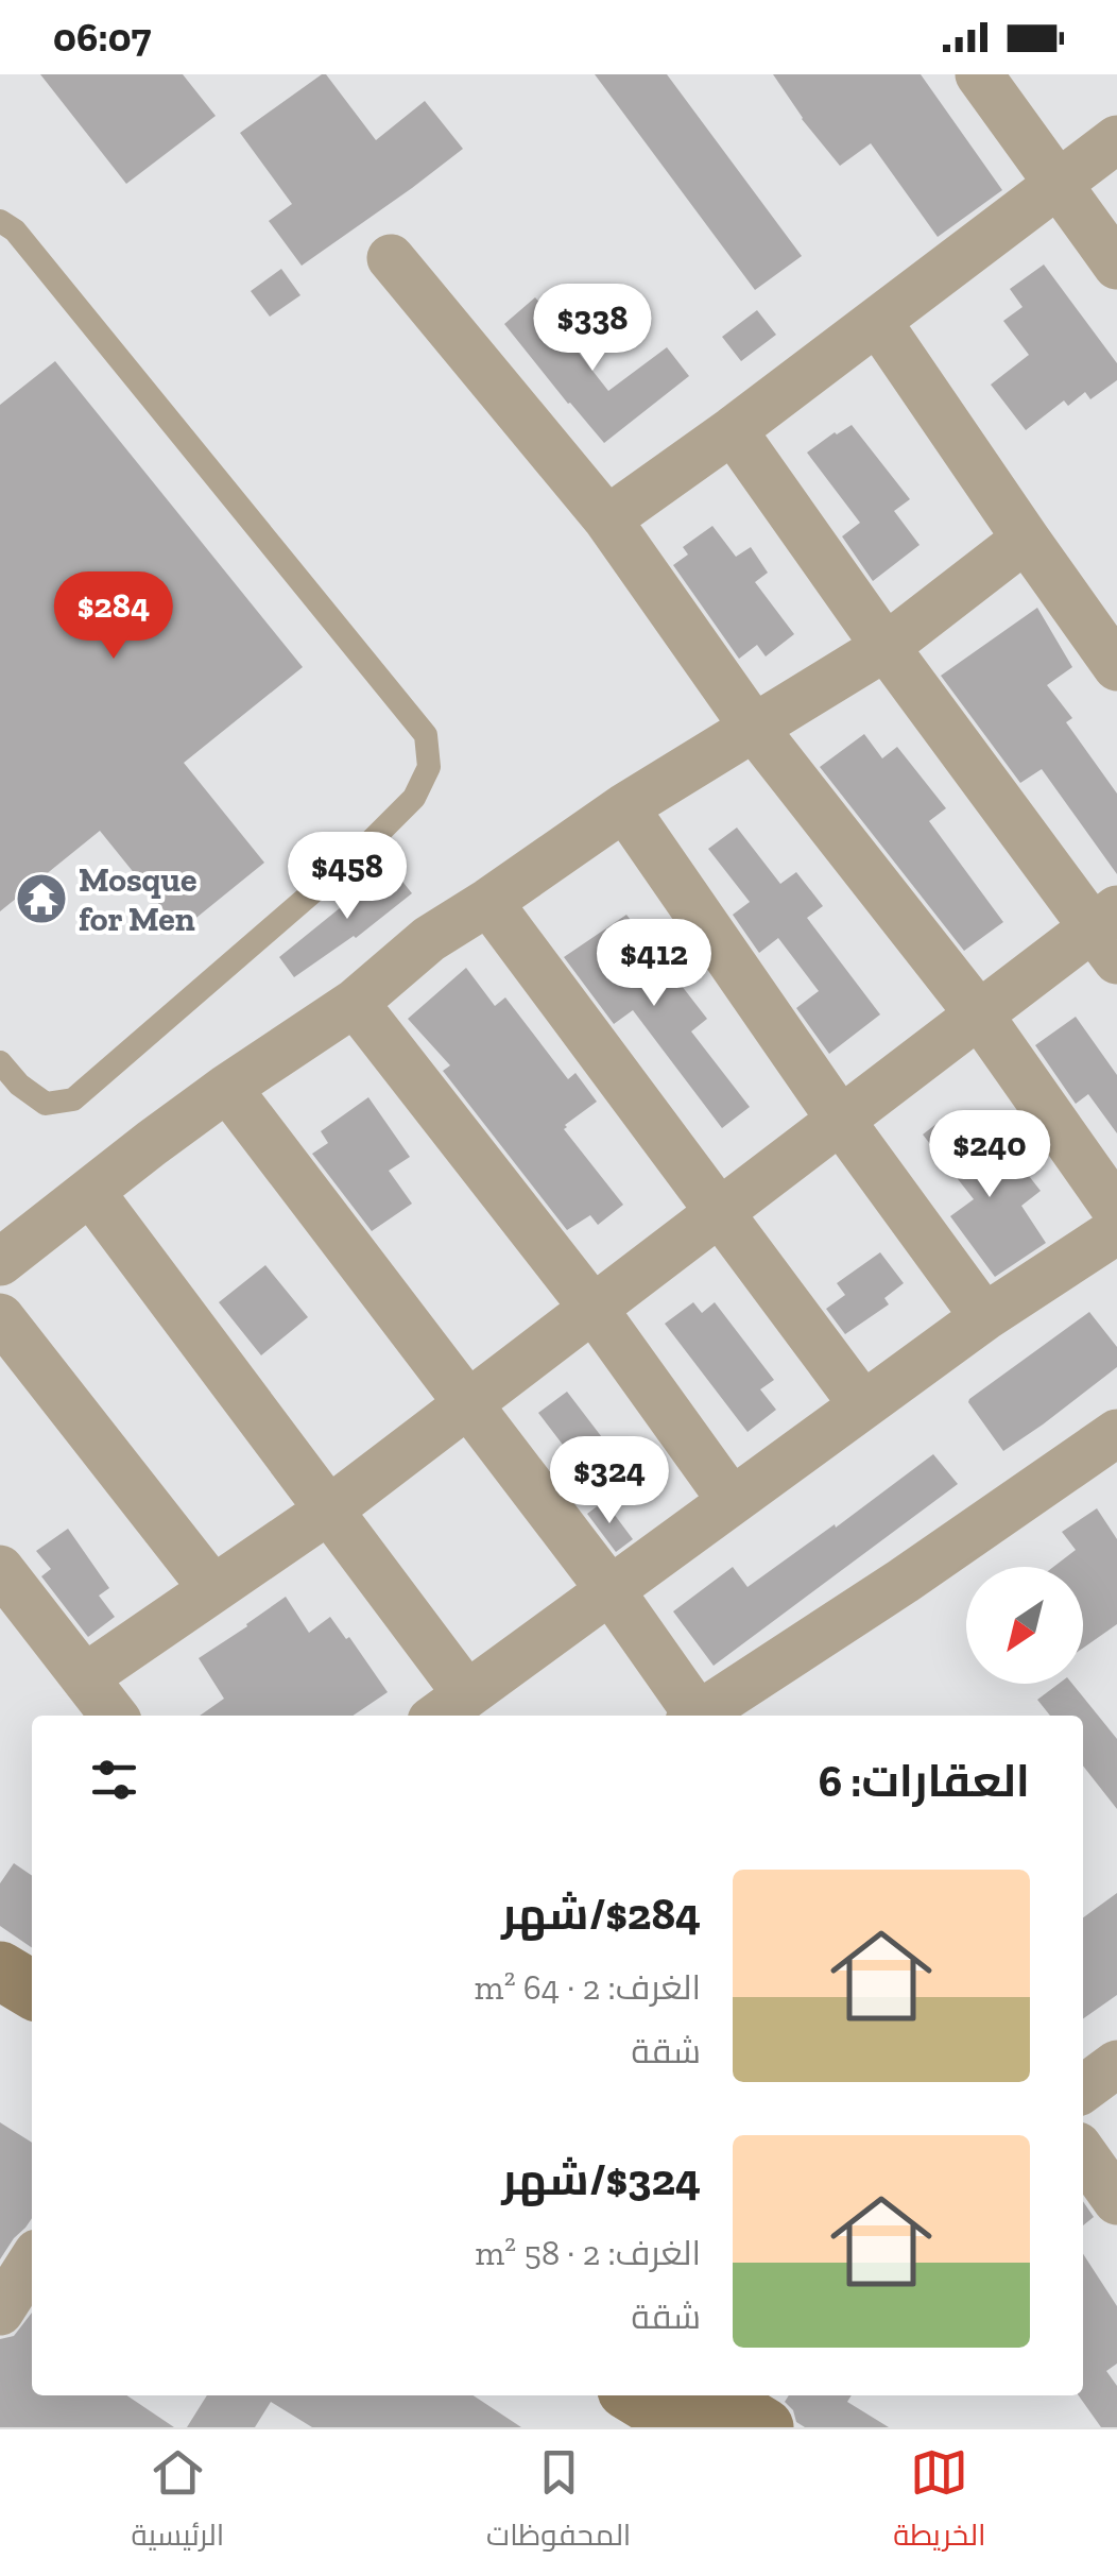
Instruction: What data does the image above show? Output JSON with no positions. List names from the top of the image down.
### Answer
{
  "places": {
    "temple": ["Mosque for Men"]
  },
  "north": "bottom left",
  "page": {
    "status": "06:07",
    "price": [
      "$338",
      "$284",
      "$458",
      "$412",
      "$240",
      "$324"
    ],
    "heading": "العقارات: 6",
    "list": [
      {
        "name": "$284/شهر",
        "note": "الغرف: 2 · 64 m² · شقة"
      },
      {
        "name": "$324/شهر",
        "note": "الغرف: 2 · 58 m² · شقة"
      }
    ],
    "tabs": ["الخريطة", "المحفوظات", "الرئيسية"]
  }
}
